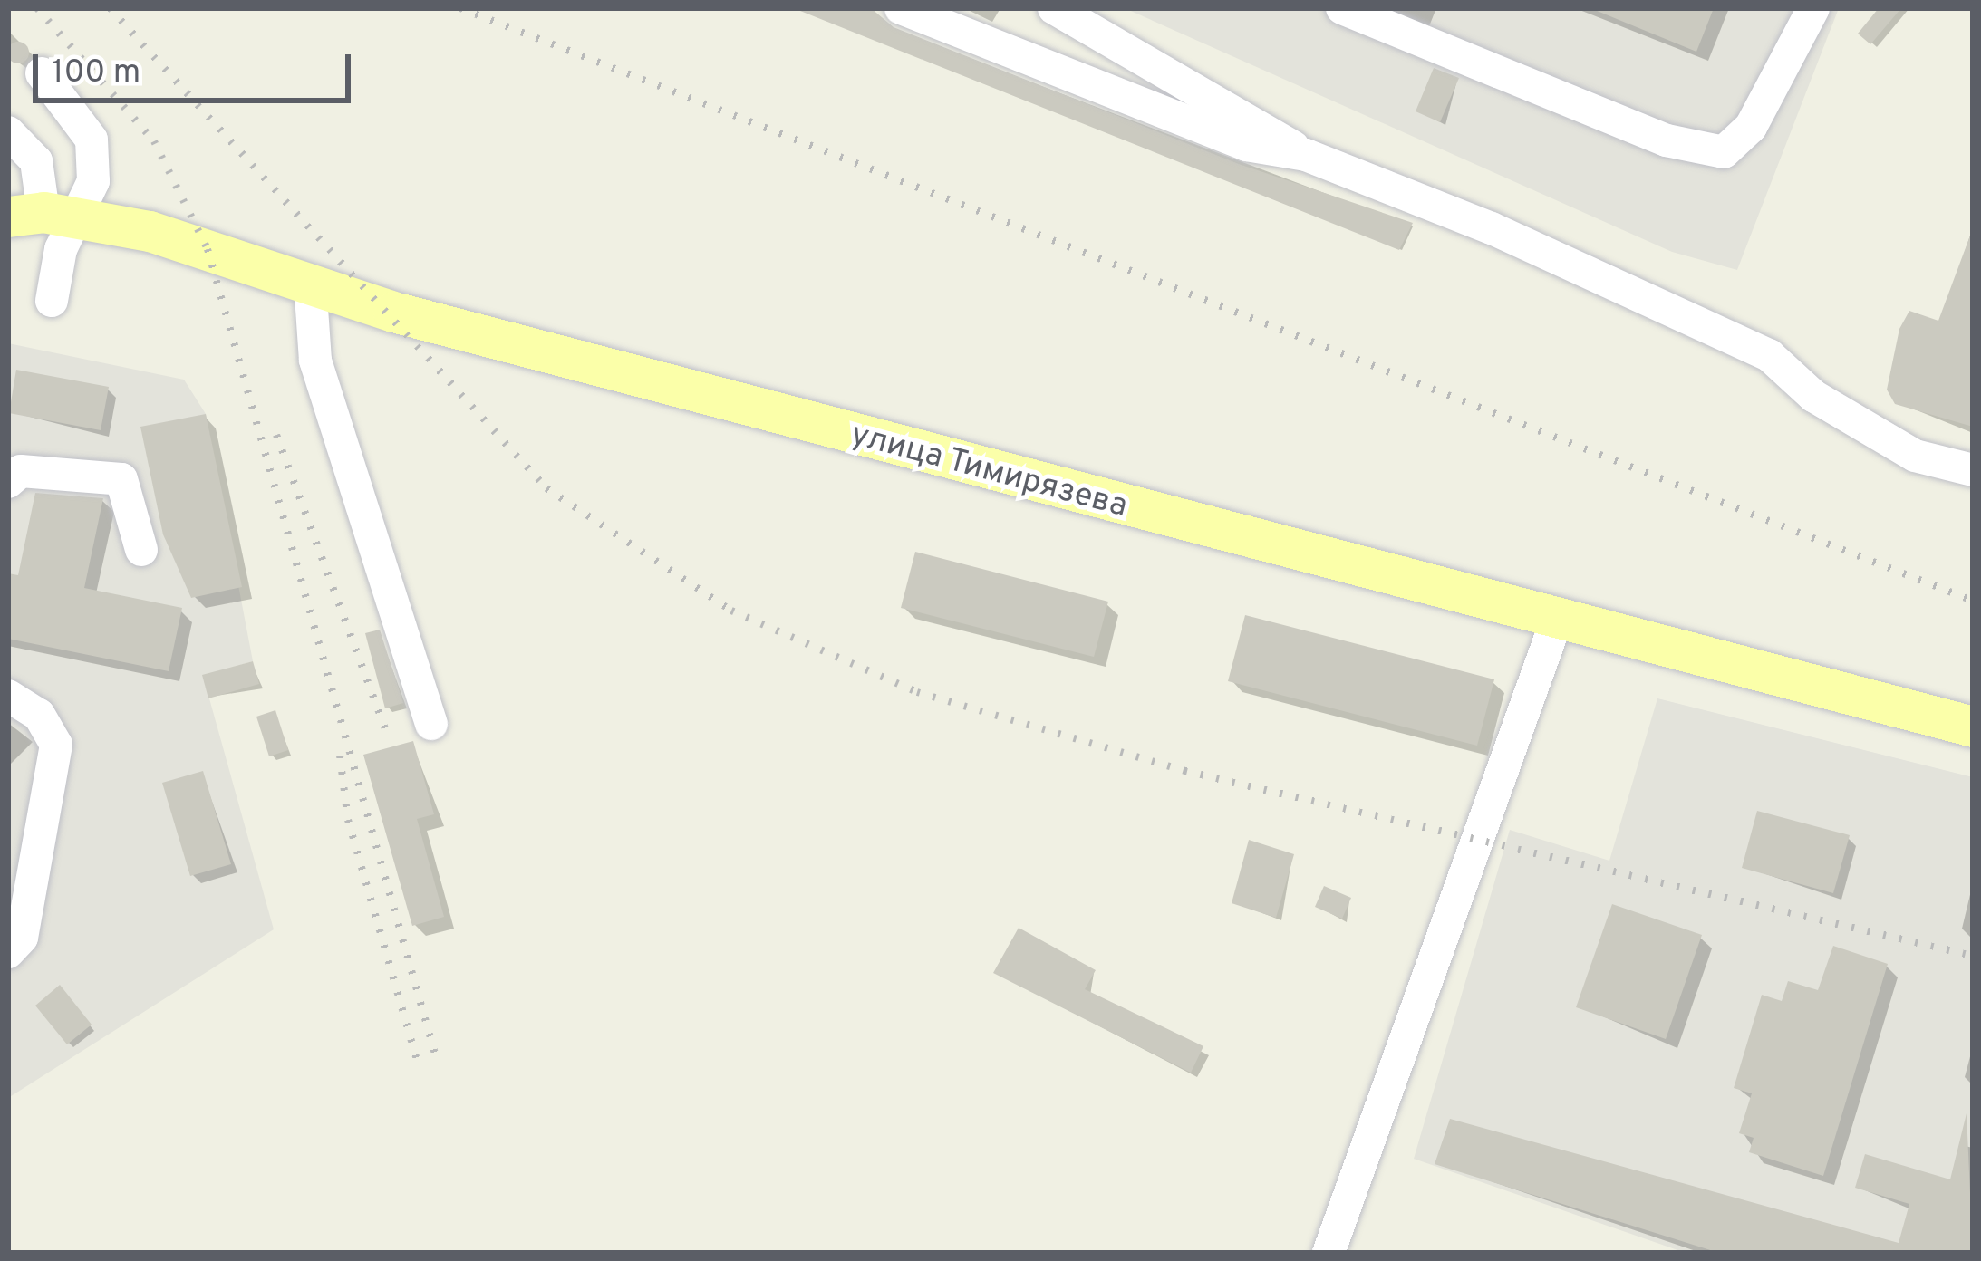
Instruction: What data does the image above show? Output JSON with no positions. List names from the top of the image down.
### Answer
{
  "streets": {
    "main road": ["улица Тимирязева"]
  },
  "scale_bar": "100 m"
}
